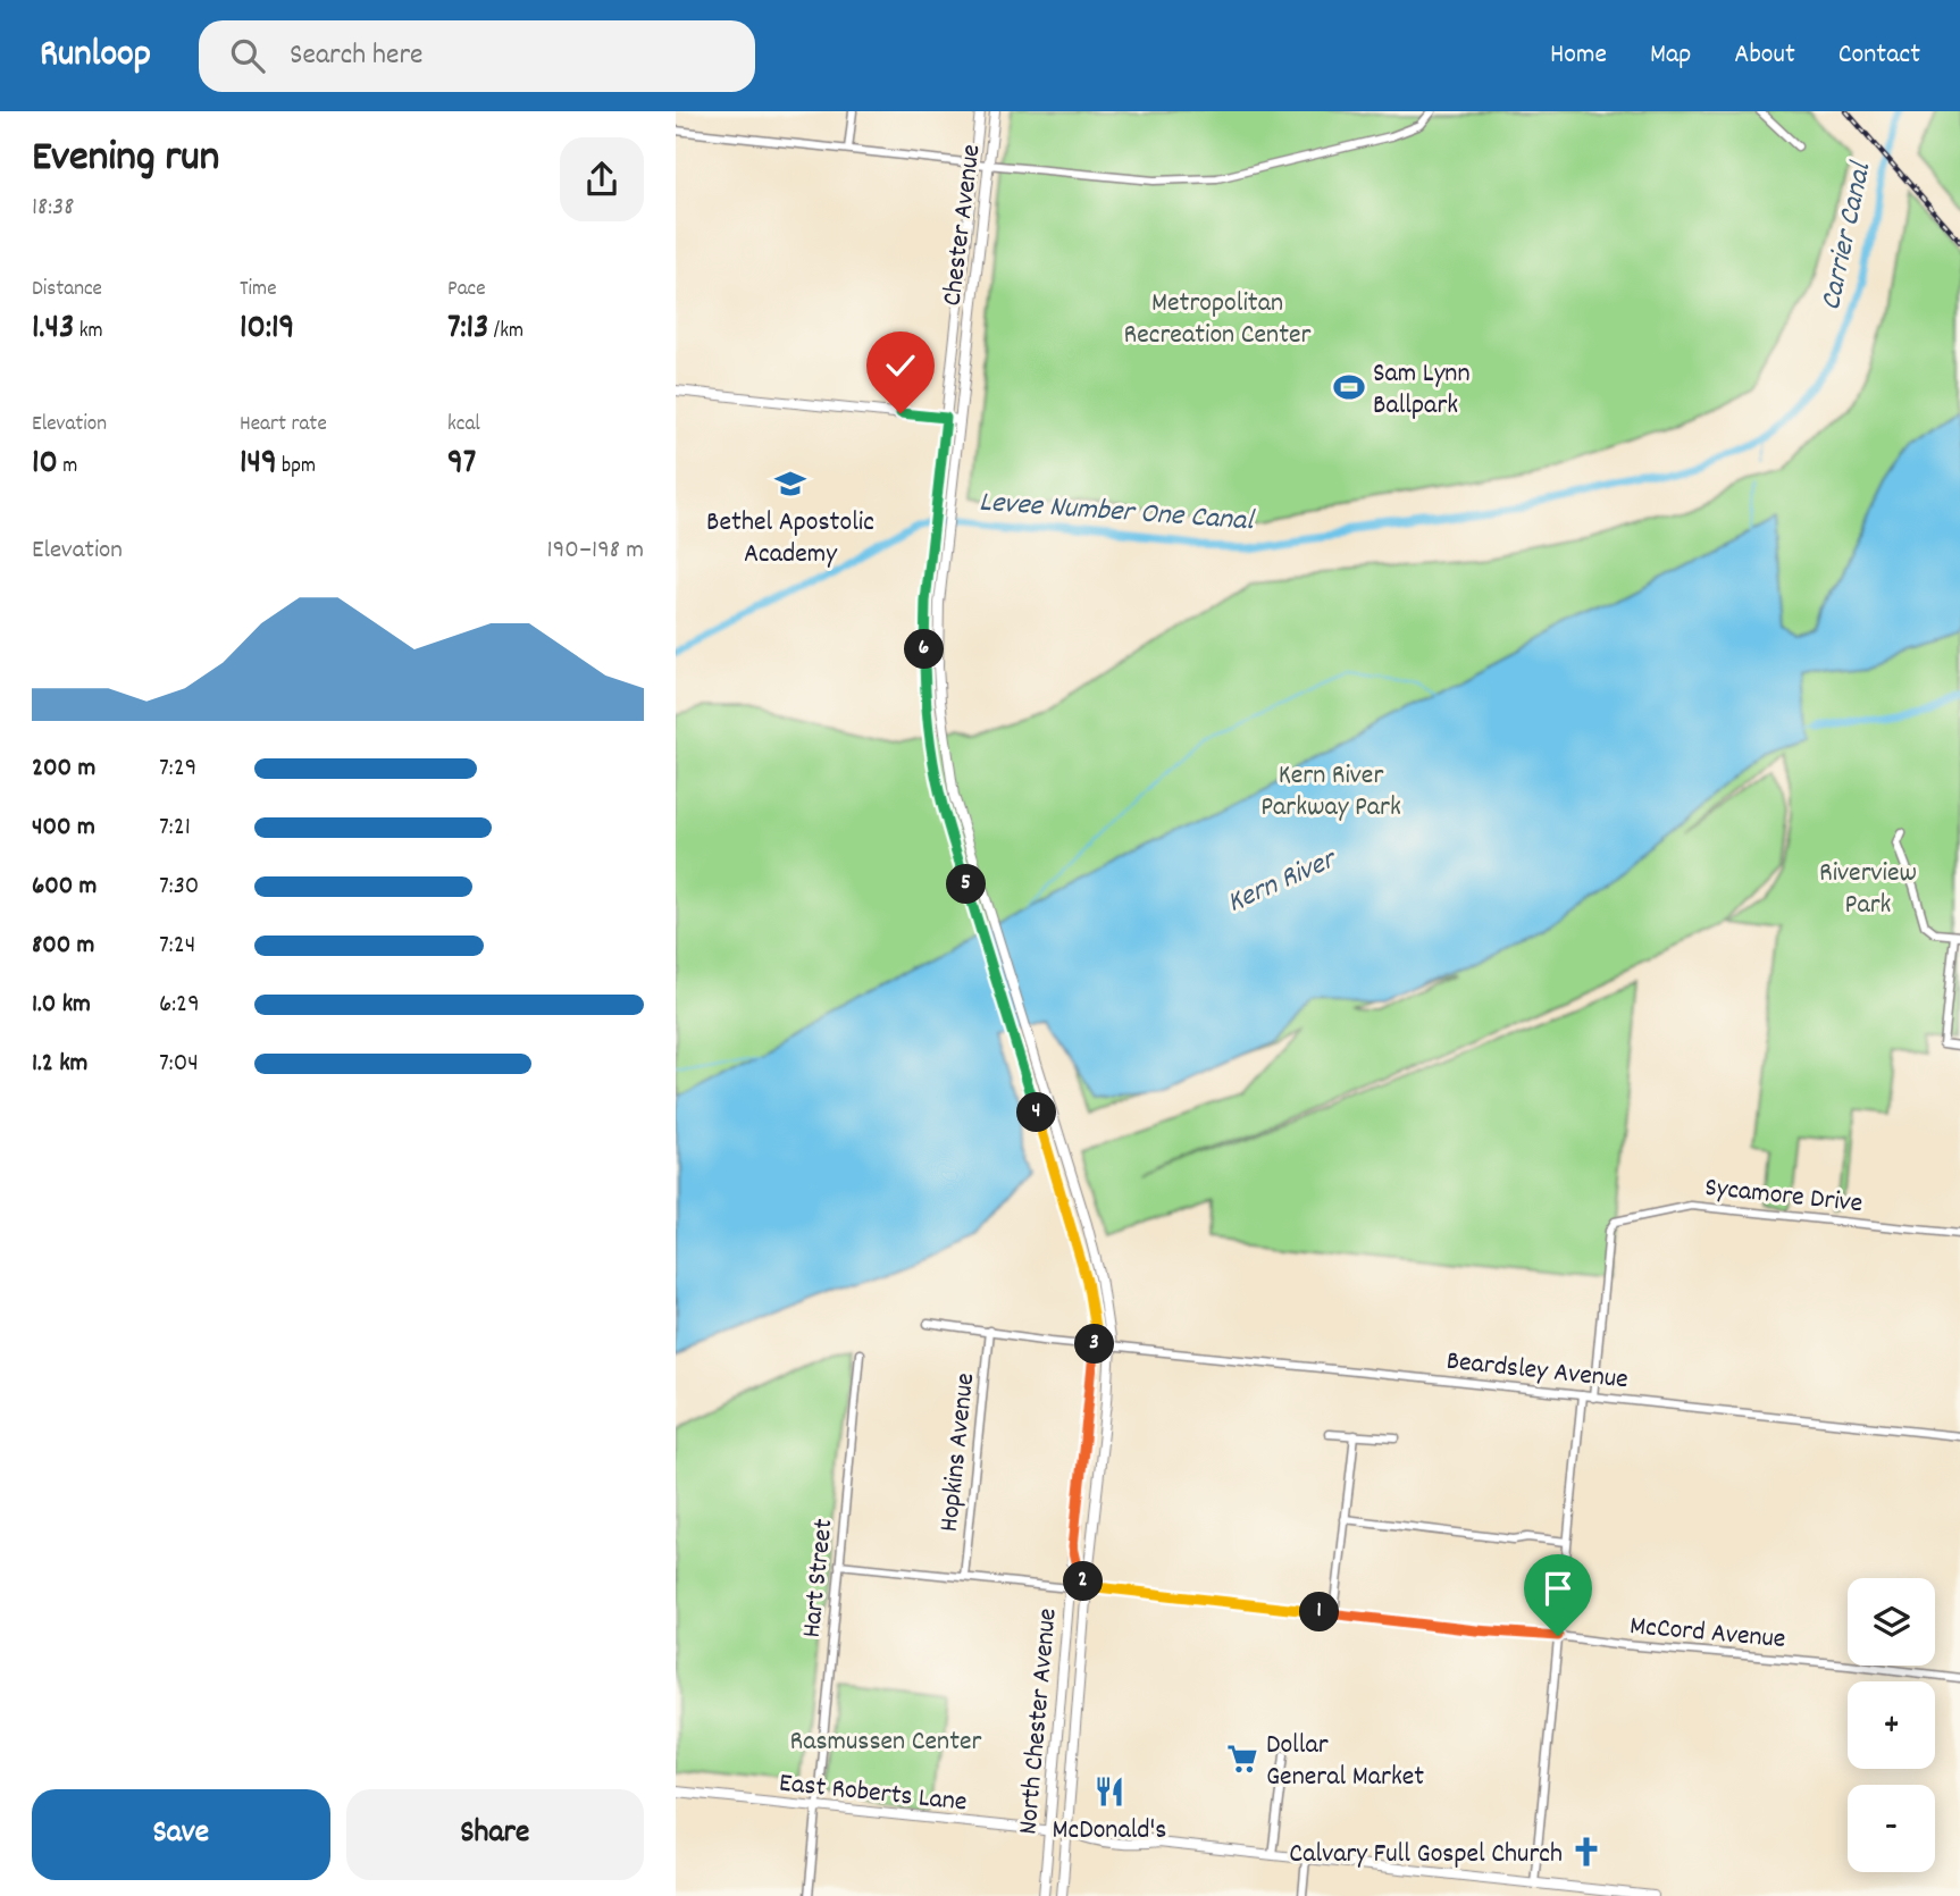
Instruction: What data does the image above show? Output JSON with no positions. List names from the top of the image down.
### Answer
{
  "streets": {
    "main road": ["Chester Avenue", "North Chester Avenue", "East Roberts Lane"],
    "street": [
      "Sycamore Drive",
      "Beardsley Avenue",
      "Hopkins Avenue",
      "Hart Street",
      "McCord Avenue"
    ]
  },
  "crossings": [
    ["Chester Avenue", "North Chester Avenue"],
    ["Sycamore Drive", "Beardsley Avenue"],
    ["Beardsley Avenue", "Hopkins Avenue"],
    ["Beardsley Avenue", "North Chester Avenue"],
    ["Hart Street", "East Roberts Lane"],
    ["McCord Avenue", "North Chester Avenue"],
    ["North Chester Avenue", "East Roberts Lane"]
  ],
  "water": ["Carrier Canal", "Levee Number One Canal", "Kern River"],
  "parks": [
    "Metropolitan Recreation Center",
    "Kern River Parkway Park",
    "Riverview Park",
    "Rasmussen Center"
  ],
  "places": {
    "sports": ["Sam Lynn Ballpark"],
    "school or university": ["Bethel Apostolic Academy"],
    "supermarket": ["Dollar General Market"],
    "restaurant": ["McDonald's"],
    "church": ["Calvary Full Gospel Church"]
  },
  "page": {
    "header": "Runloop",
    "search": "Search here",
    "nav": [
      "Home",
      "Map",
      "About",
      "Contact"
    ],
    "heading": ["Evening run", "18:38"],
    "stats": [
      ["Distance", "1.43 km"],
      ["Time", "10:19"],
      ["Pace", "7:13 /km"],
      ["Elevation", "10 m"],
      ["Heart rate", "149 bpm"],
      ["kcal", "97"]
    ],
    "chart": ["Elevation", "190–198 m"],
    "pins": [
      "6",
      "5",
      "4",
      "3",
      "2",
      "1"
    ],
    "list": [
      {
        "name": "200 m",
        "note": "7:29"
      },
      {
        "name": "400 m",
        "note": "7:21"
      },
      {
        "name": "600 m",
        "note": "7:30"
      },
      {
        "name": "800 m",
        "note": "7:24"
      },
      {
        "name": "1.0 km",
        "note": "6:29"
      },
      {
        "name": "1.2 km",
        "note": "7:04"
      }
    ],
    "map_buttons": ["+", "−"],
    "buttons": ["Save", "Share"]
  }
}
